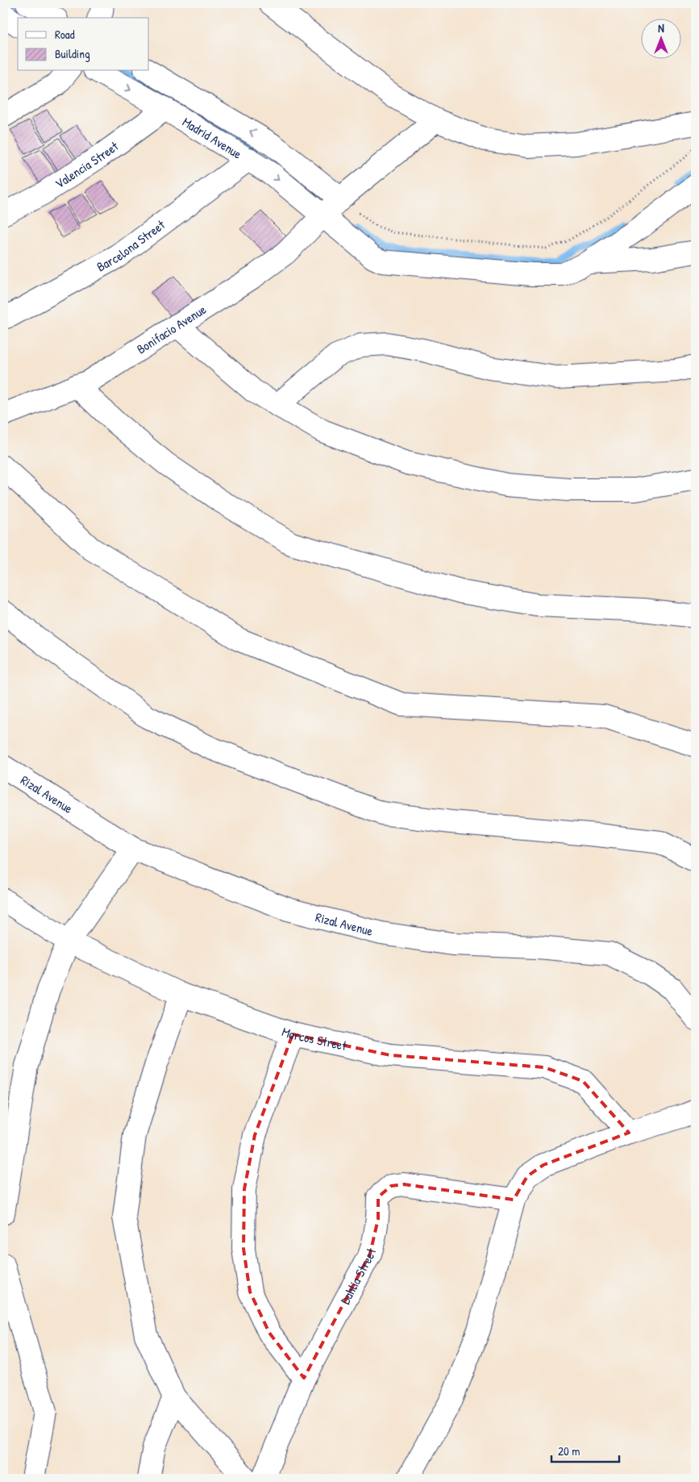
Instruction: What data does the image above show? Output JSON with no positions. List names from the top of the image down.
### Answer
{
  "streets": {
    "street": [
      "Madrid Avenue",
      "Valencia Street",
      "Barcelona Street",
      "Bonifacio Avenue",
      "Rizal Avenue",
      "Marcos Street",
      "Dahlia Street"
    ]
  },
  "crossings": [
    ["Madrid Avenue", "Valencia Street"],
    ["Madrid Avenue", "Barcelona Street"],
    ["Madrid Avenue", "Bonifacio Avenue"]
  ],
  "legend": ["Road", "Building"],
  "scale_bar": "20 m",
  "north": "top"
}
